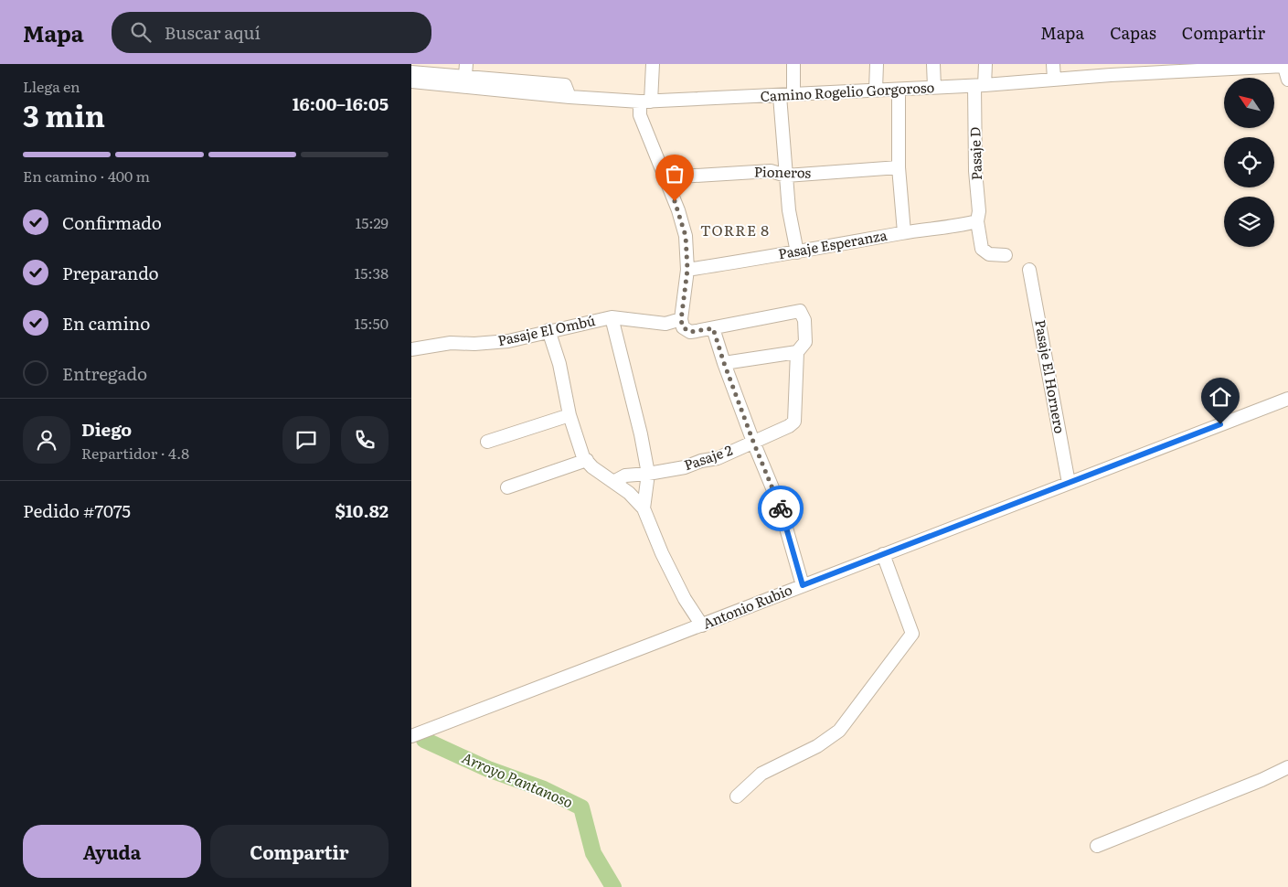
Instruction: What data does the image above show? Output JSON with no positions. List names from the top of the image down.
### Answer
{
  "streets": {
    "street": [
      "Camino Rogelio Gorgoroso",
      "Pasaje D",
      "Pioneros",
      "Pasaje Esperanza",
      "Pasaje El Ombú",
      "Pasaje El Hornero",
      "Pasaje 2",
      "Antonio Rubio"
    ]
  },
  "crossings": [
    ["Camino Rogelio Gorgoroso", "Pasaje D"],
    ["Pasaje D", "Pasaje Esperanza"],
    ["Pasaje El Hornero", "Antonio Rubio"]
  ],
  "districts": ["TORRE 8"],
  "water": ["Arroyo Pantanoso"],
  "north": "top left",
  "page": {
    "header": "Mapa",
    "search": "Buscar aquí",
    "nav": ["Mapa", "Capas", "Compartir"],
    "heading": ["3 min", "Llega en", "16:00–16:05"],
    "panel": [
      "Diego",
      "Repartidor · 4.8",
      "Pedido #7075",
      "$10.82"
    ],
    "bar": "En camino · 400 m",
    "list": [
      ["Confirmado", "15:29"],
      ["Preparando", "15:38"],
      ["En camino", "15:50"],
      "Entregado"
    ],
    "buttons": ["Ayuda", "Compartir"]
  }
}
